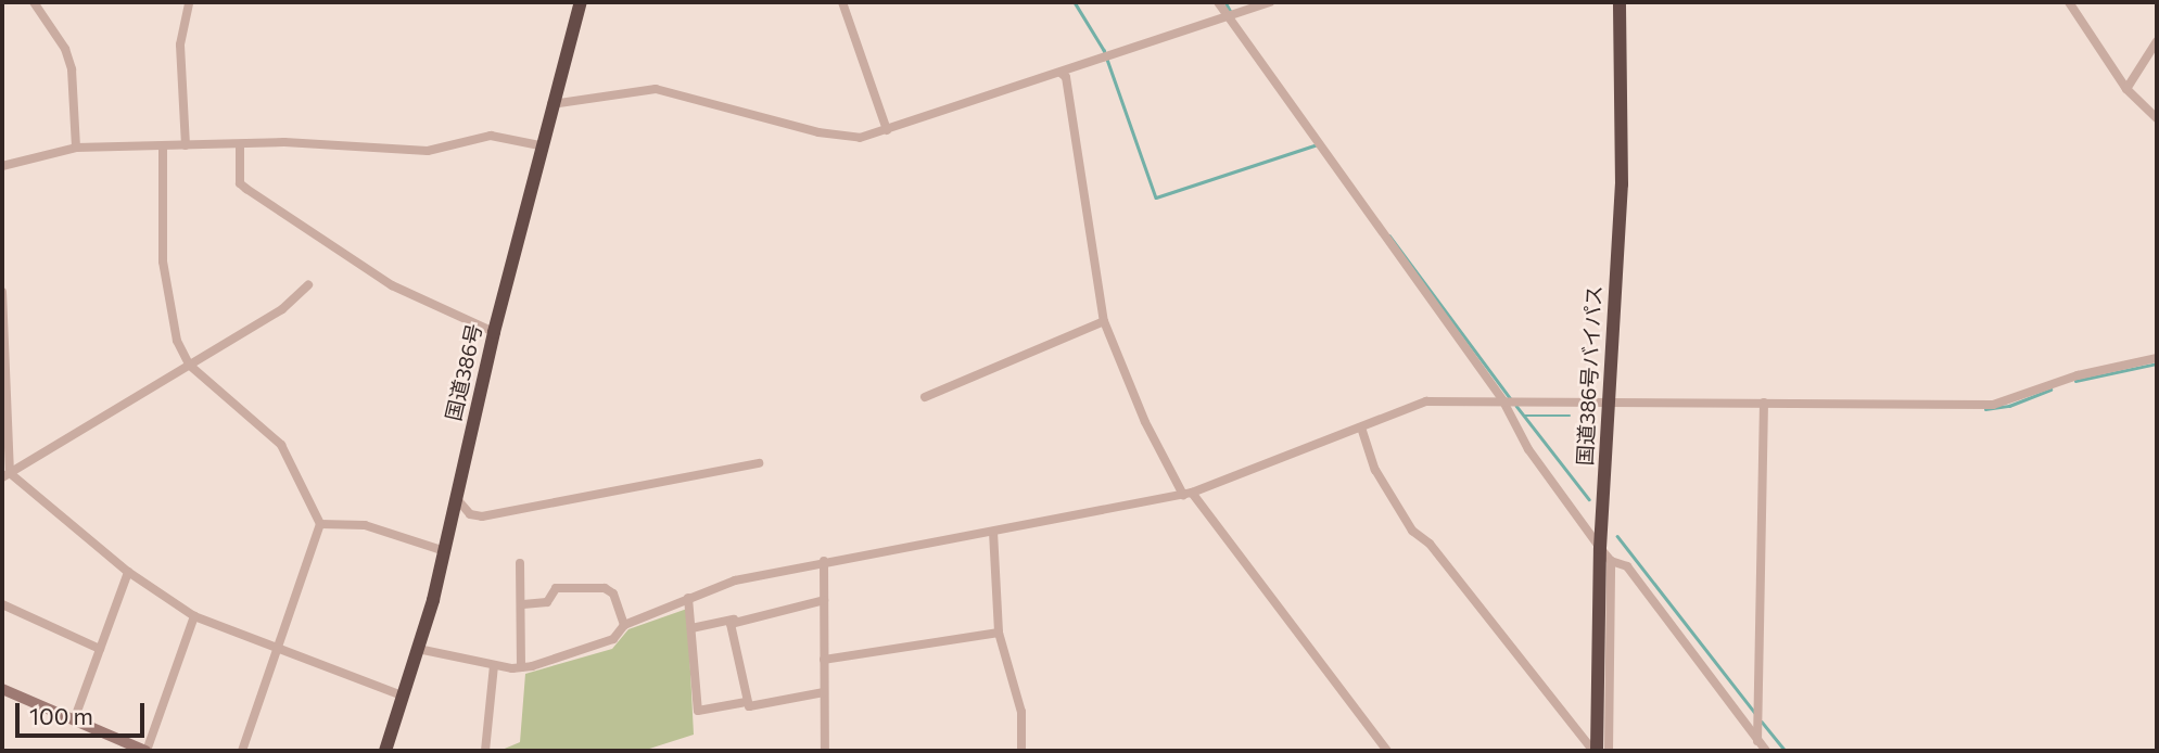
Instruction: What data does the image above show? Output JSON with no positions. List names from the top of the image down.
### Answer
{
  "streets": {
    "highway": ["国道386号", "国道386号バイパス"]
  },
  "scale_bar": "100 m"
}
